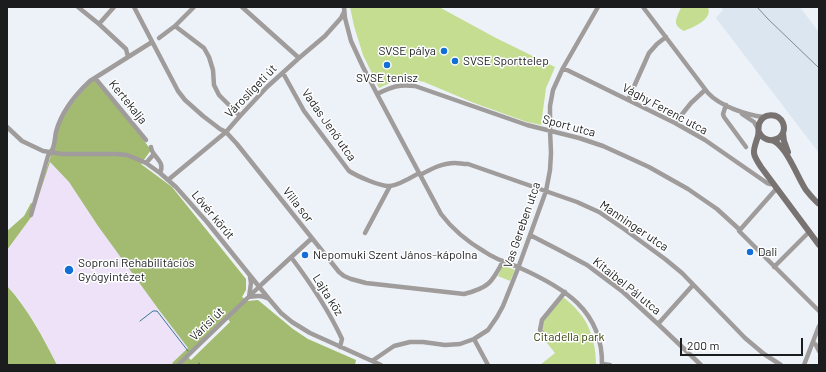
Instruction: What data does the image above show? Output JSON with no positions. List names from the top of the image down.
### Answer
{
  "streets": {
    "street": [
      "Városligeti út",
      "Kertekalja",
      "Vághy Ferenc utca",
      "Vadas Jenő utca",
      "Sport utca",
      "Villa sor",
      "Lővér körút",
      "Vas Gereben utca",
      "Manninger utca",
      "Kitaibel Pál utca",
      "Lajta köz",
      "Várisi út"
    ]
  },
  "crossings": [
    ["Városligeti út", "Vadas Jenő utca"],
    ["Városligeti út", "Villa sor"],
    ["Városligeti út", "Lővér körút"],
    ["Vághy Ferenc utca", "Vas Gereben utca"],
    ["Sport utca", "Vas Gereben utca"],
    ["Villa sor", "Várisi út"],
    ["Lővér körút", "Vas Gereben utca"],
    ["Lővér körút", "Lajta köz"],
    ["Lővér körút", "Várisi út"],
    ["Vas Gereben utca", "Manninger utca"],
    ["Vas Gereben utca", "Kitaibel Pál utca"],
    ["Lajta köz", "Várisi út"]
  ],
  "parks": ["Citadella park"],
  "places": [
    "SVSE pálya",
    "SVSE Sporttelep",
    "SVSE tenisz",
    "Dali",
    "Nepomuki Szent János-kápolna",
    "Soproni Rehabilitációs Gyógyintézet"
  ],
  "scale_bar": "200 m"
}
